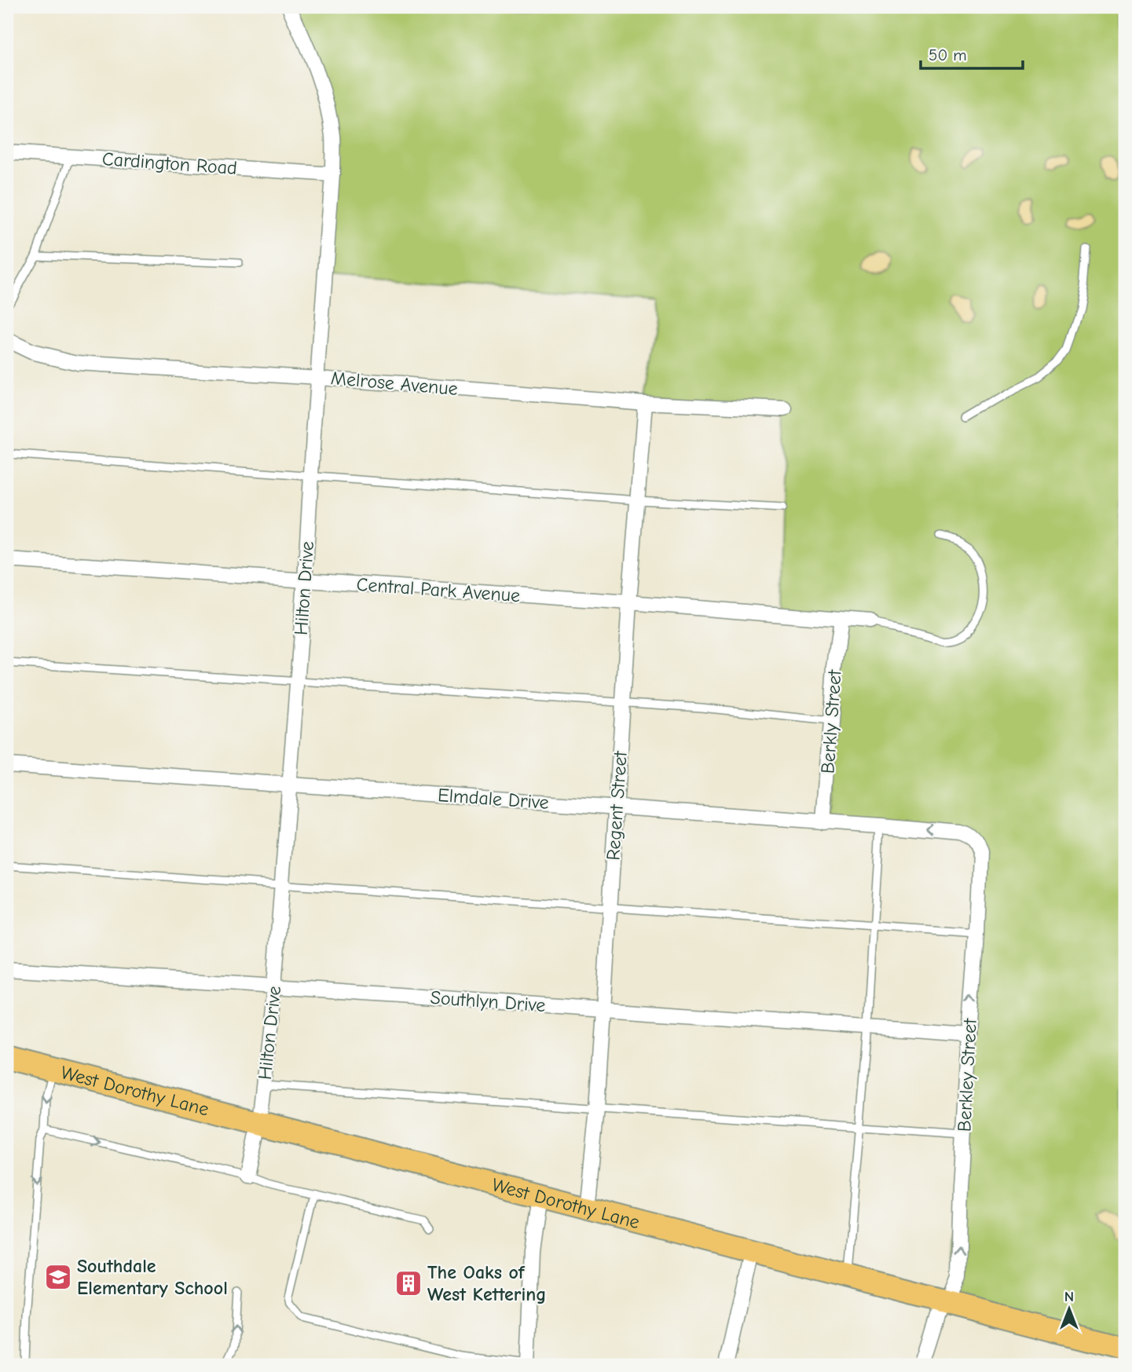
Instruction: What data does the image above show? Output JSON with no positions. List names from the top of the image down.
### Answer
{
  "streets": {
    "main road": ["West Dorothy Lane"],
    "street": [
      "Cardington Road",
      "Melrose Avenue",
      "Hilton Drive",
      "Central Park Avenue",
      "Berkly Street",
      "Elmdale Drive",
      "Regent Street",
      "Southlyn Drive",
      "Berkley Street"
    ]
  },
  "crossings": [
    ["Cardington Road", "Hilton Drive"],
    ["Melrose Avenue", "Hilton Drive"],
    ["Melrose Avenue", "Regent Street"],
    ["Hilton Drive", "Central Park Avenue"],
    ["Hilton Drive", "Elmdale Drive"],
    ["Hilton Drive", "Southlyn Drive"],
    ["Hilton Drive", "West Dorothy Lane"],
    ["Central Park Avenue", "Berkly Street"],
    ["Central Park Avenue", "Regent Street"],
    ["Berkly Street", "Elmdale Drive"],
    ["Elmdale Drive", "Regent Street"],
    ["Elmdale Drive", "Berkley Street"],
    ["Regent Street", "Southlyn Drive"],
    ["Regent Street", "West Dorothy Lane"],
    ["Southlyn Drive", "Berkley Street"],
    ["Berkley Street", "West Dorothy Lane"]
  ],
  "one_way": ["Berkley Street"],
  "places": {
    "school or university": ["Southdale Elementary School"],
    "building": ["The Oaks of West Kettering"]
  },
  "scale_bar": "50 m",
  "north": "top"
}
